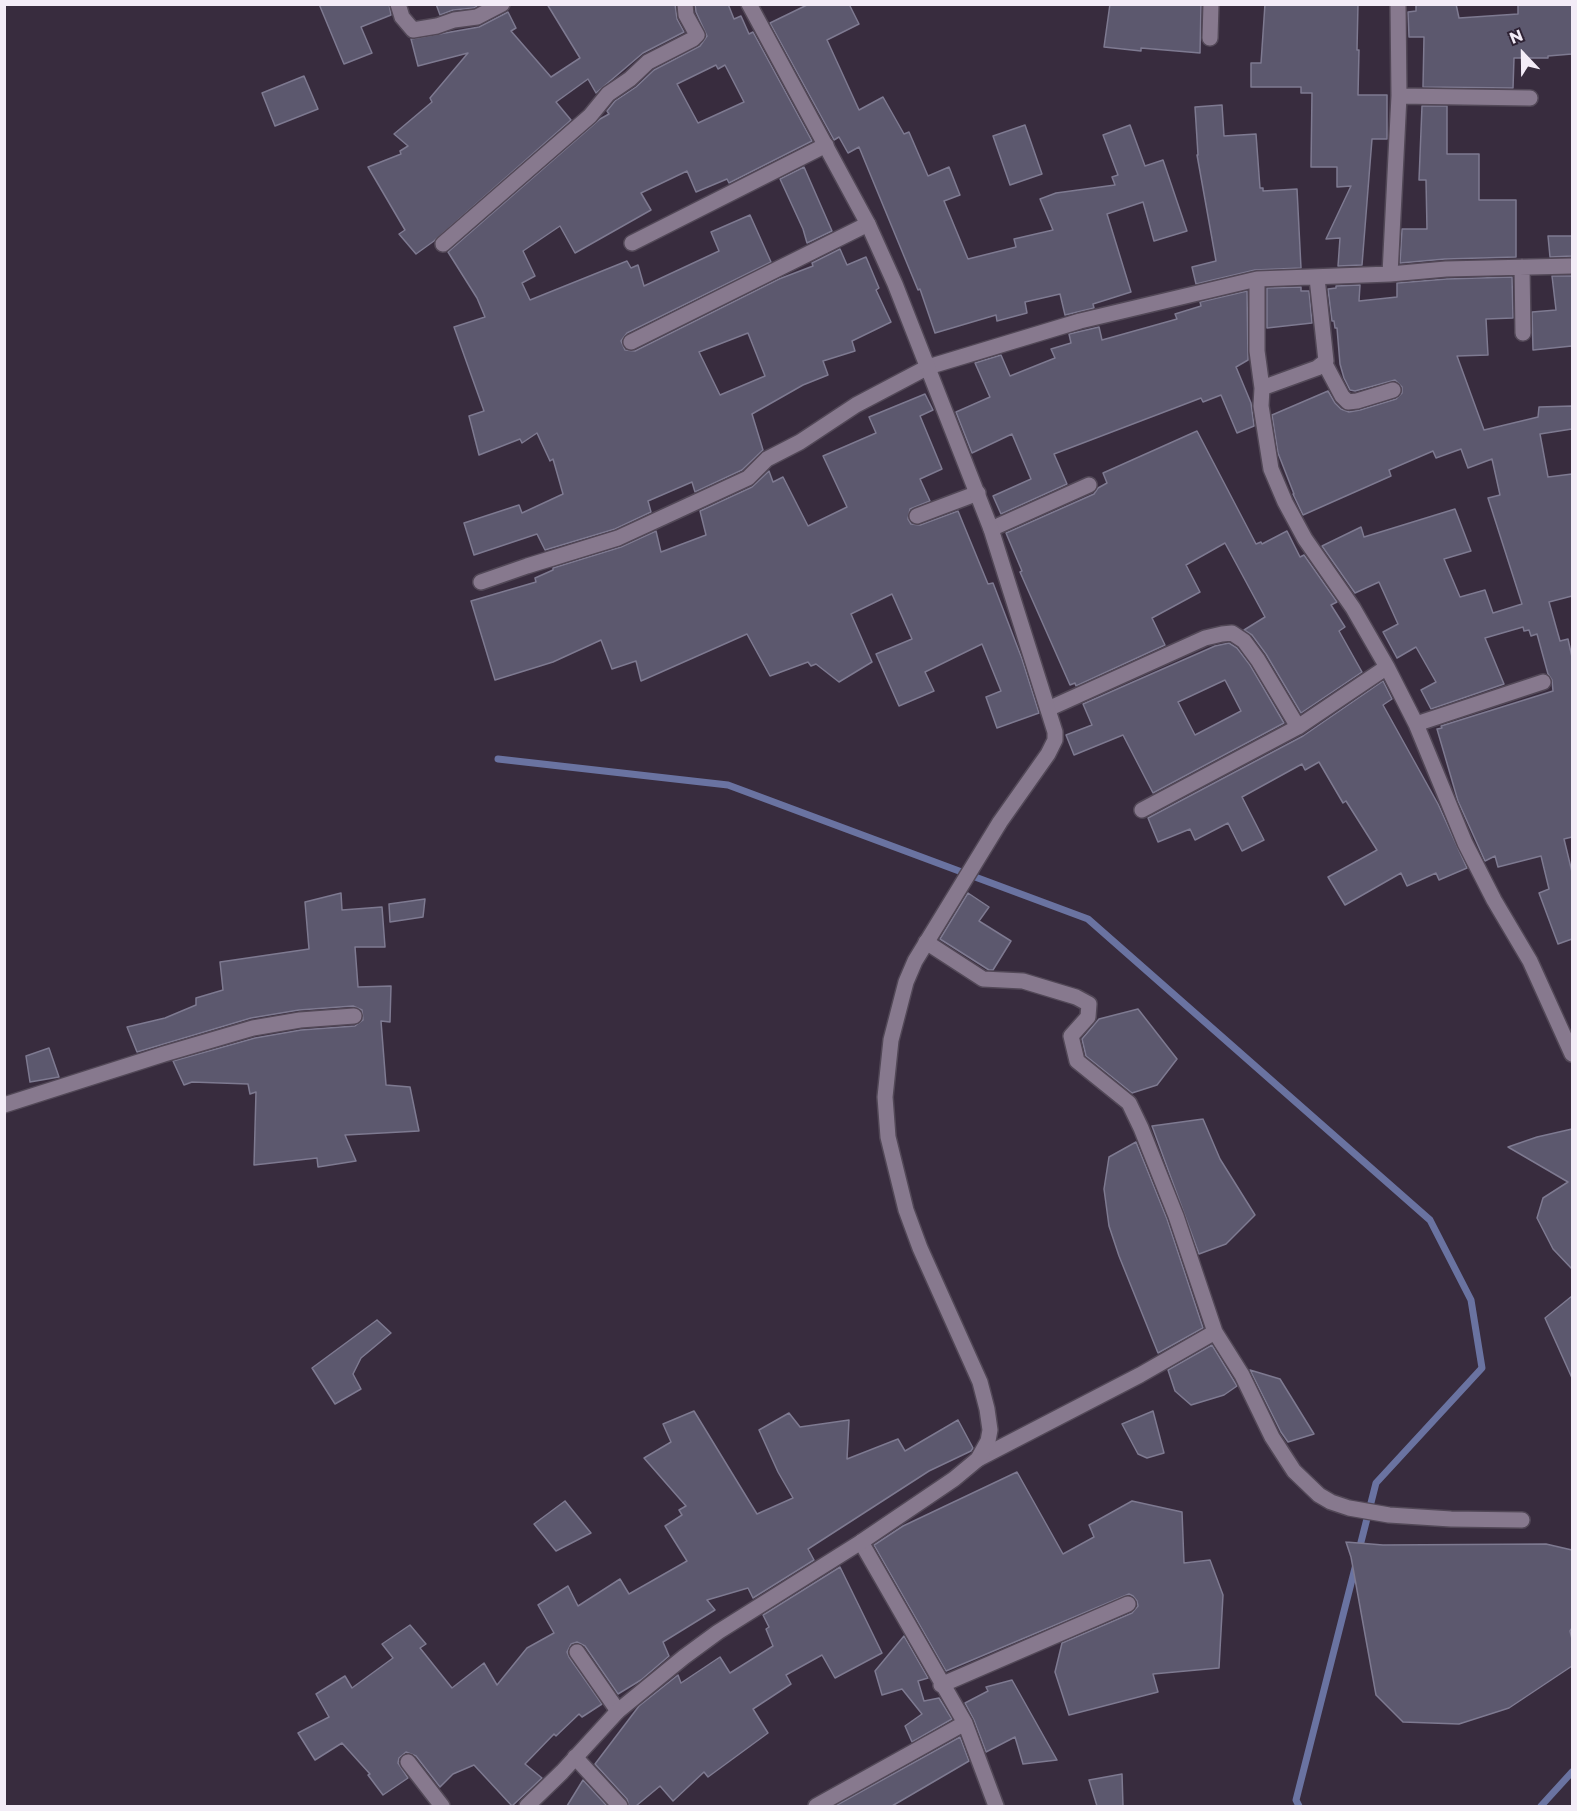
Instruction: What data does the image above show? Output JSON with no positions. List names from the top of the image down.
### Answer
{
  "north": "top"
}
